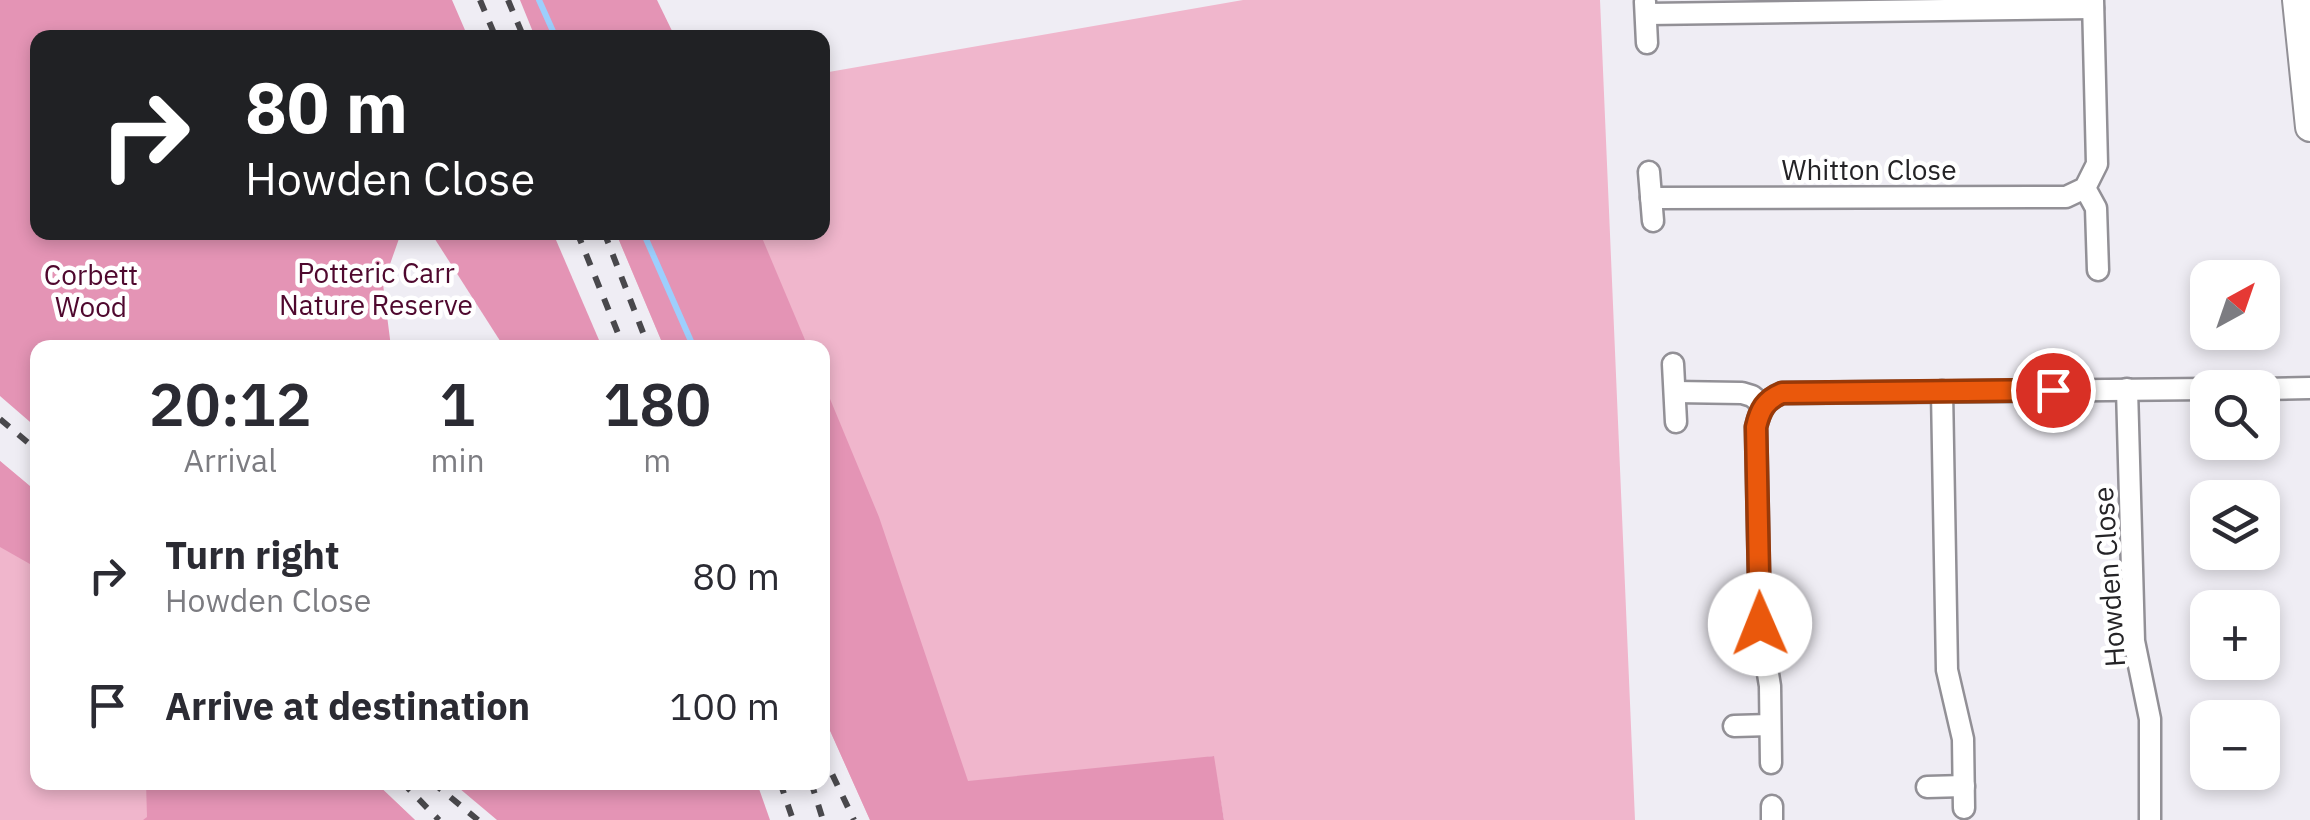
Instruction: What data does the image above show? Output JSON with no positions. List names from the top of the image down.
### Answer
{
  "streets": {
    "street": ["Whitton Close", "Howden Close"]
  },
  "parks": ["Potteric Carr Nature Reserve", "Corbett Wood"],
  "north": "top right",
  "page": {
    "turn": ["80 m", "Howden Close"],
    "map_buttons": ["+", "−"],
    "eta": [
      "20:12",
      "Arrival",
      "1",
      "min",
      "180",
      "m"
    ],
    "list": [
      {
        "name": "Turn right",
        "note": "Howden Close",
        "value": "80 m"
      },
      {
        "name": "Arrive at destination",
        "value": "100 m"
      }
    ]
  }
}
